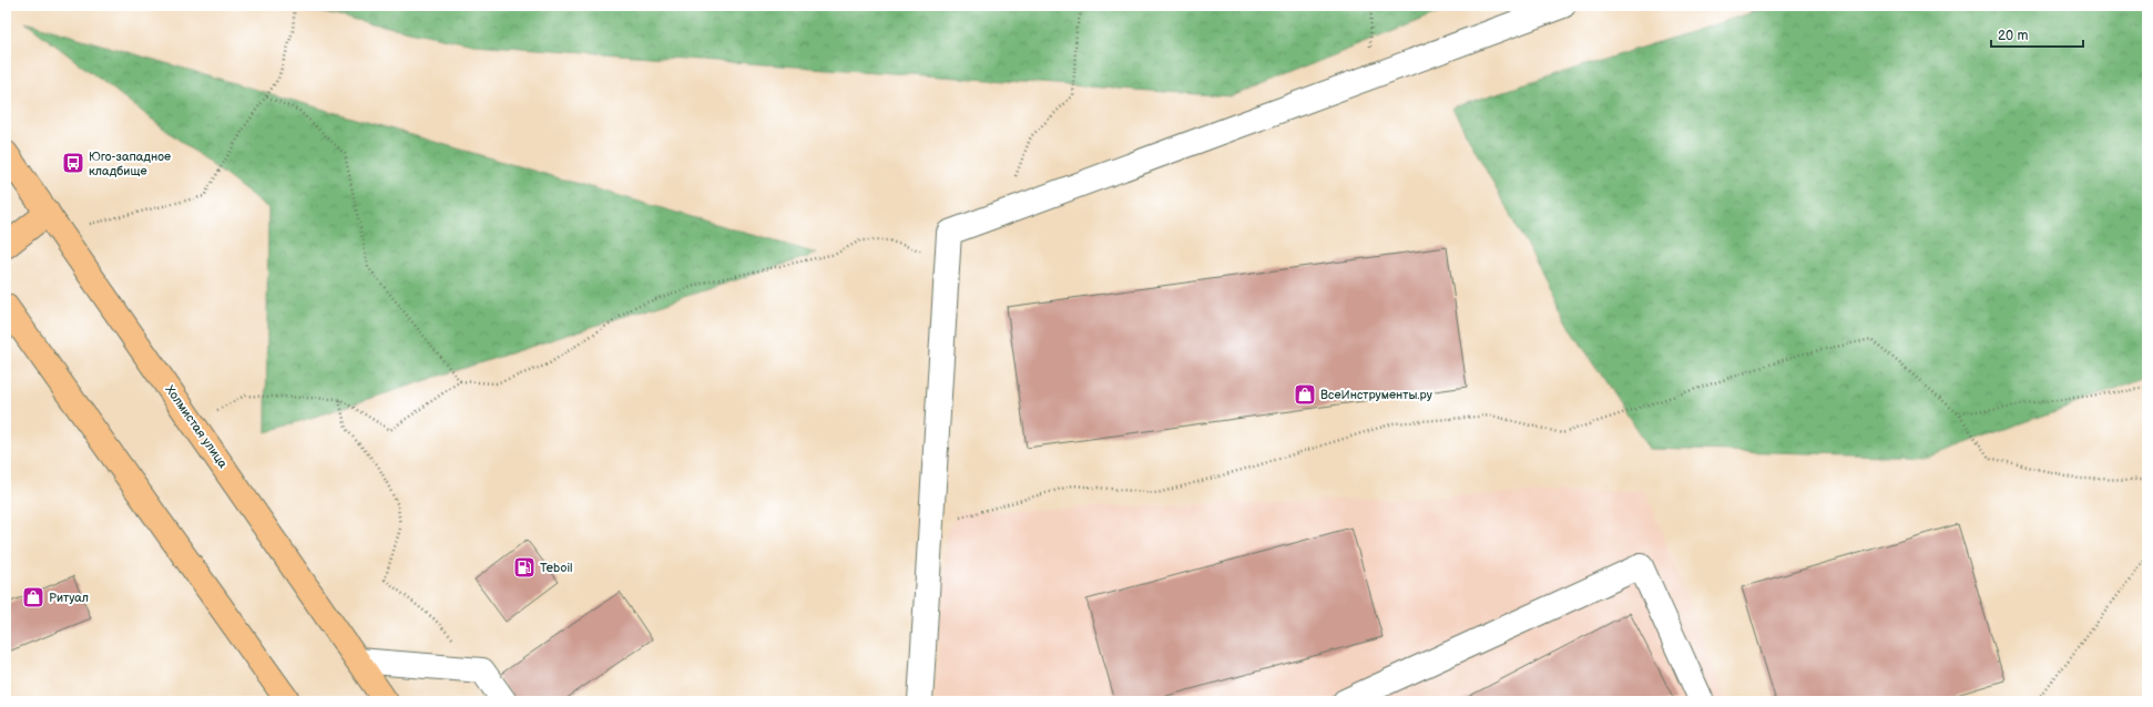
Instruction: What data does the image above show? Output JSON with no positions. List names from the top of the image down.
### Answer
{
  "streets": {
    "highway": ["Холмистая улица"]
  },
  "places": {
    "bus stop": ["Юго-западное кладбище"],
    "shop": ["ВсеИнструменты.ру", "Ритуал"],
    "fuel station": ["Teboil"]
  },
  "scale_bar": "20 m"
}
